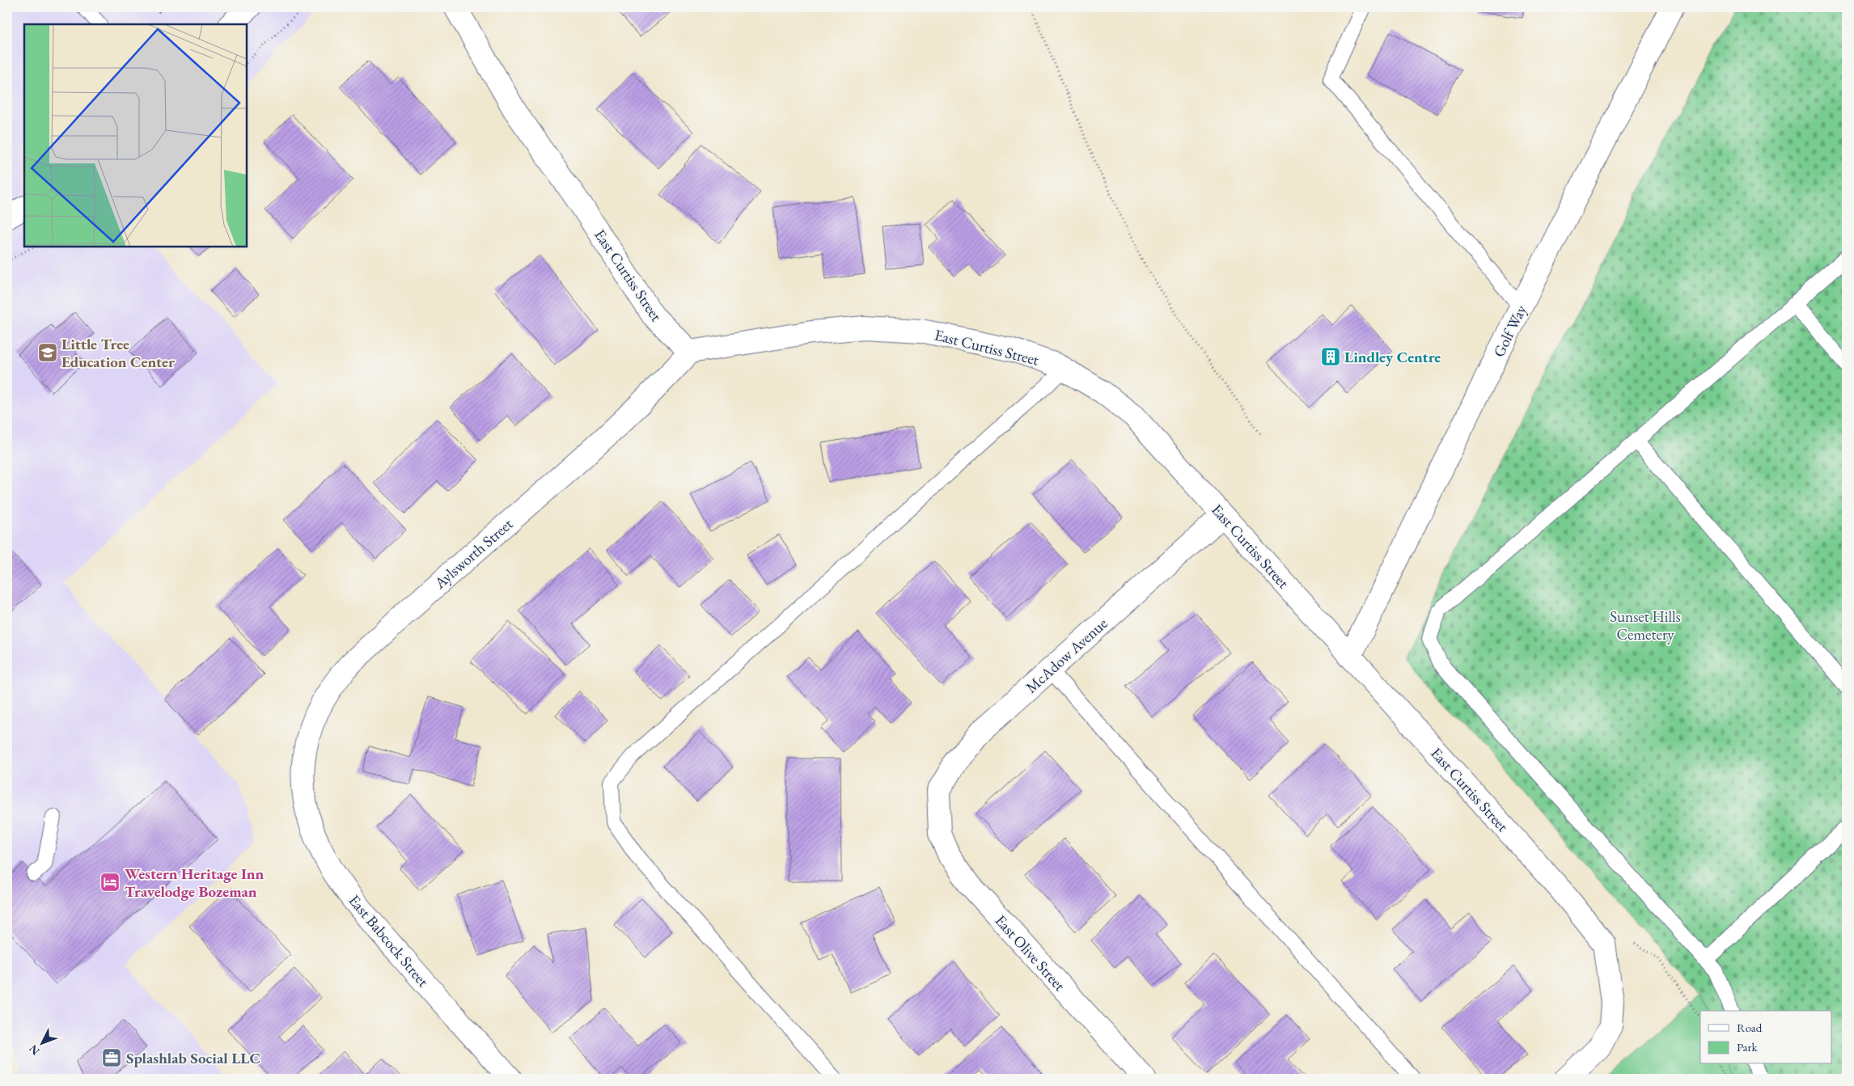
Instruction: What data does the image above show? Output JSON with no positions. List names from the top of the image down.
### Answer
{
  "streets": {
    "street": [
      "East Curtiss Street",
      "Golf Way",
      "Aylsworth Street",
      "McAdow Avenue",
      "East Babcock Street",
      "East Olive Street"
    ]
  },
  "crossings": [
    ["East Curtiss Street", "Golf Way"],
    ["East Curtiss Street", "Aylsworth Street"],
    ["East Curtiss Street", "McAdow Avenue"],
    ["Aylsworth Street", "East Babcock Street"],
    ["McAdow Avenue", "East Olive Street"]
  ],
  "parks": ["Sunset Hills Cemetery"],
  "places": {
    "school or university": ["Little Tree Education Center"],
    "building": ["Lindley Centre"],
    "hotel": ["Western Heritage Inn Travelodge Bozeman"],
    "office": ["Splashlab Social LLC"]
  },
  "legend": ["Road", "Park"],
  "north": "bottom left"
}
